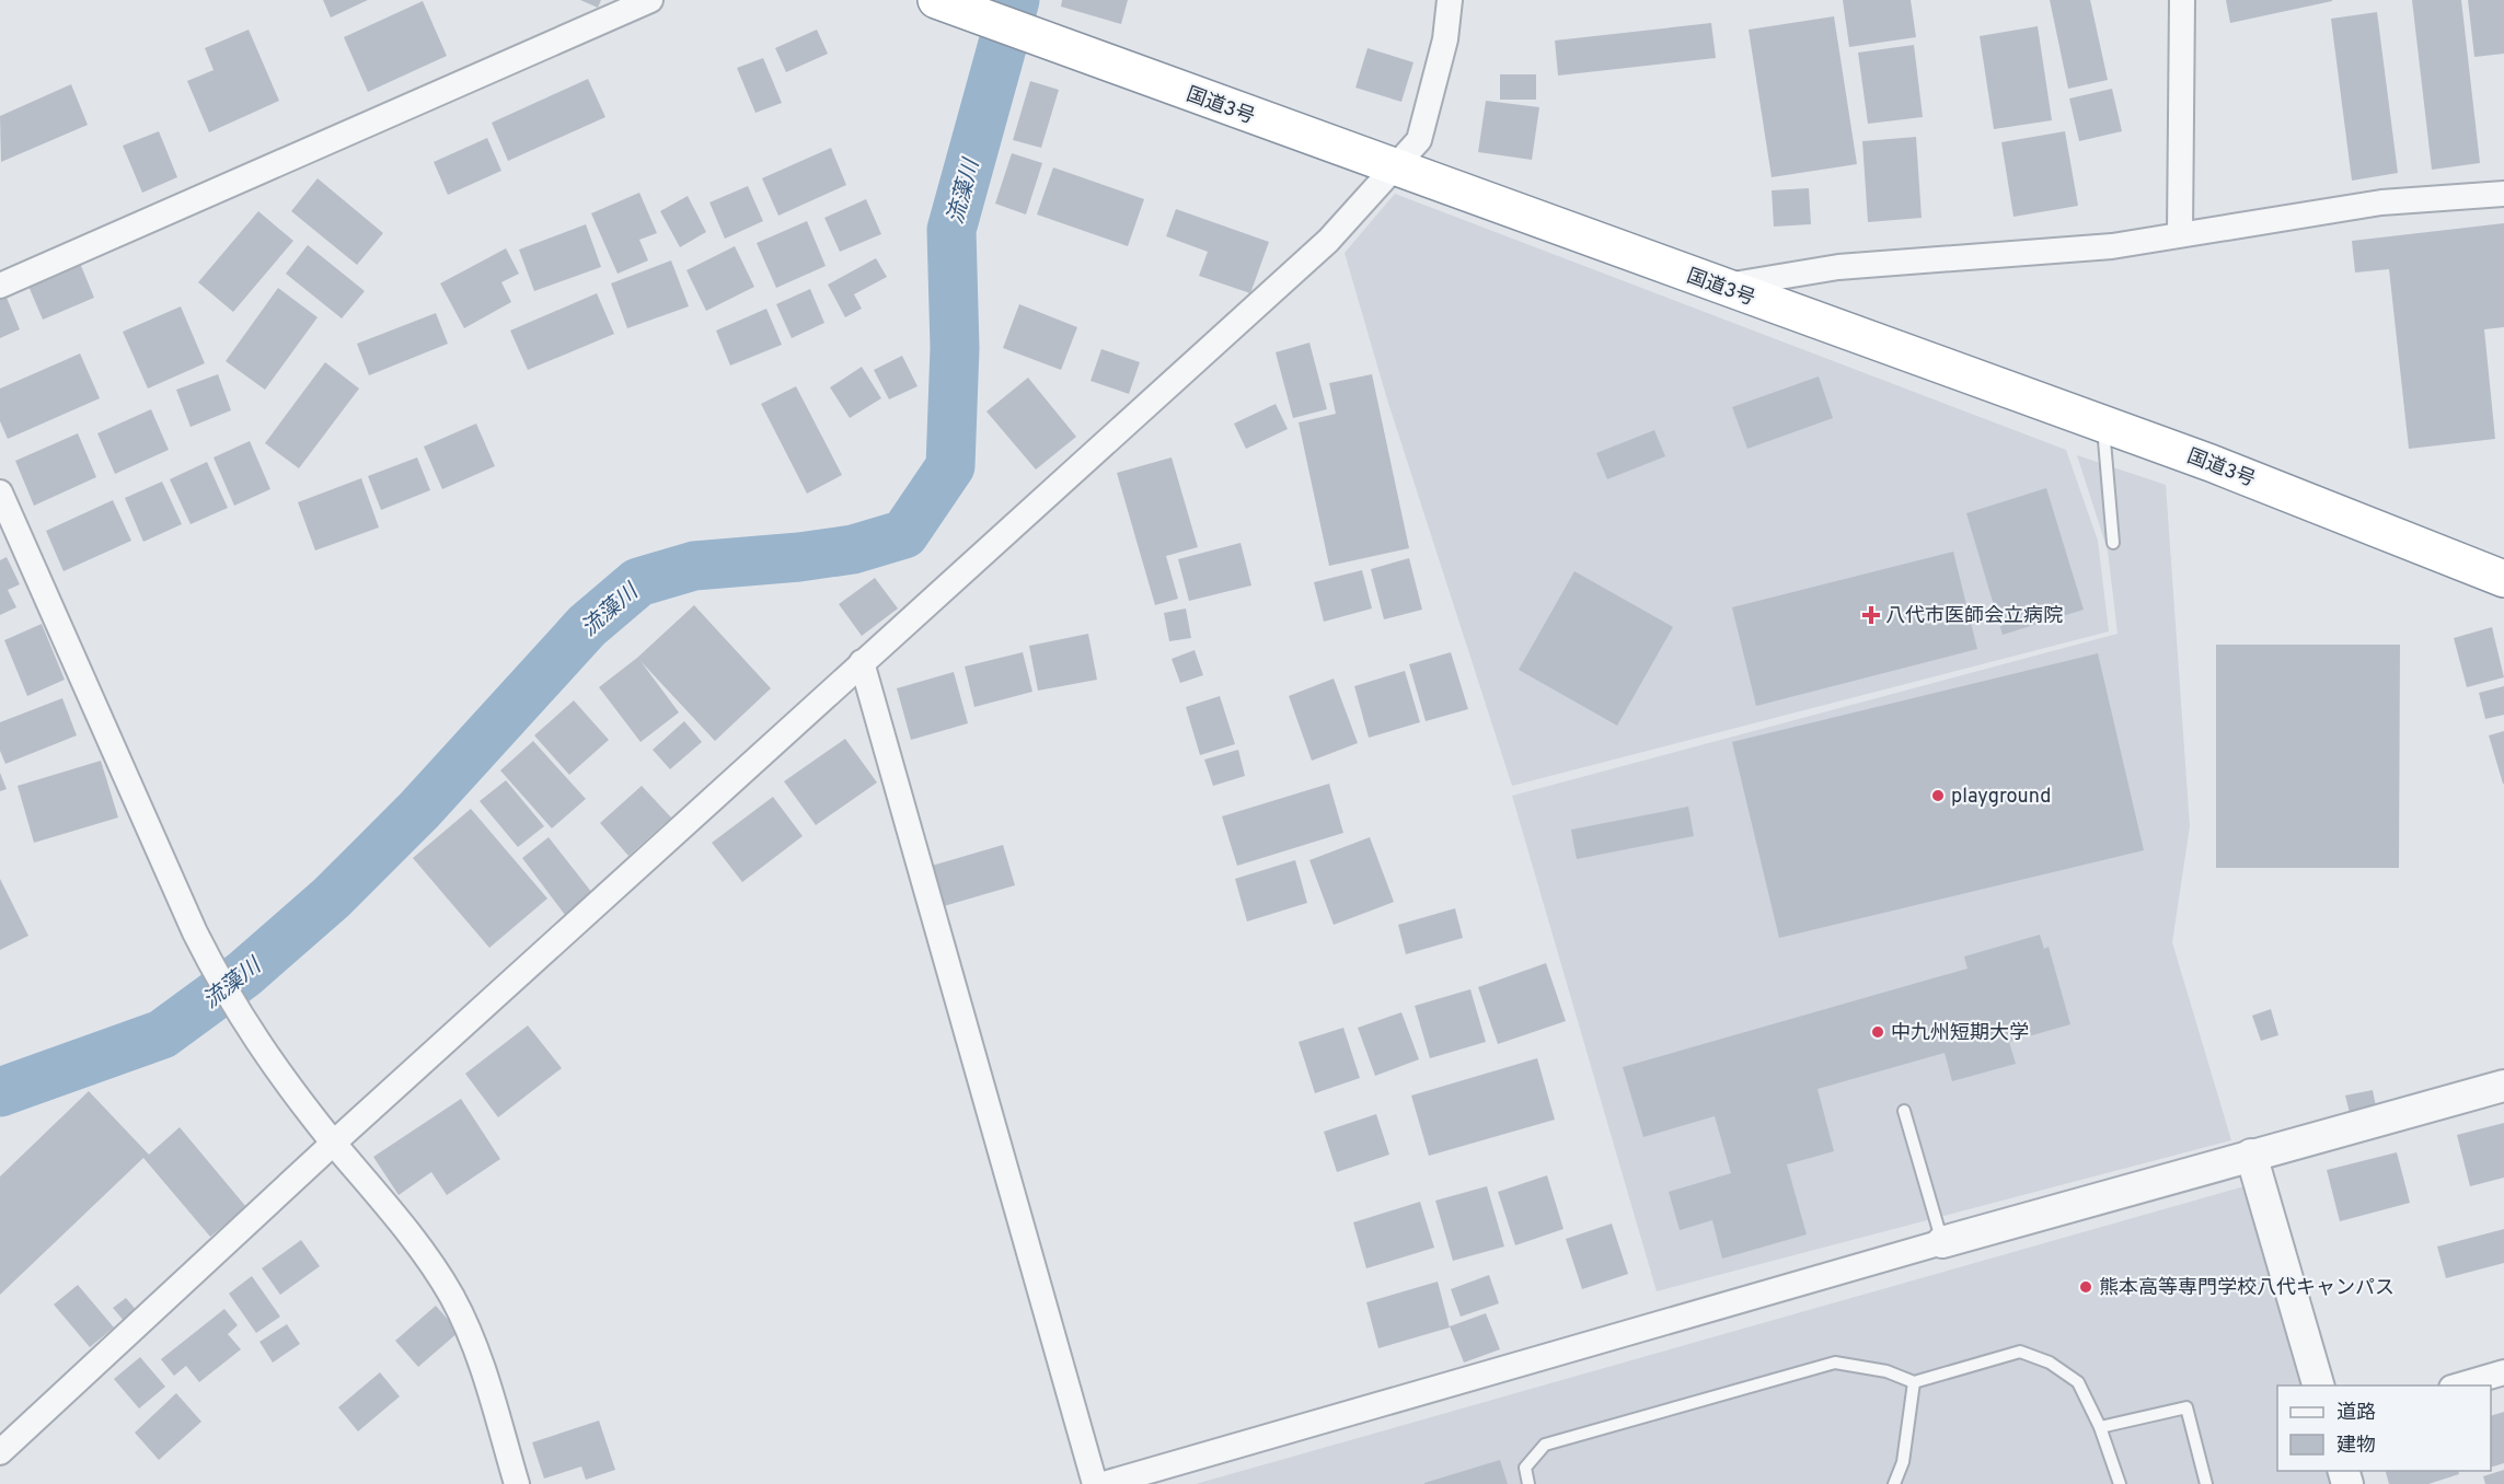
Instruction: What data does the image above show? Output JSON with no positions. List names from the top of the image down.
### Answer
{
  "streets": {
    "highway": ["国道3号"]
  },
  "water": ["流藻川"],
  "places": {
    "health": ["八代市医師会立病院"],
    "other": ["playground", "中九州短期大学", "熊本高等専門学校八代キャンパス"]
  },
  "legend": ["道路", "建物"]
}
